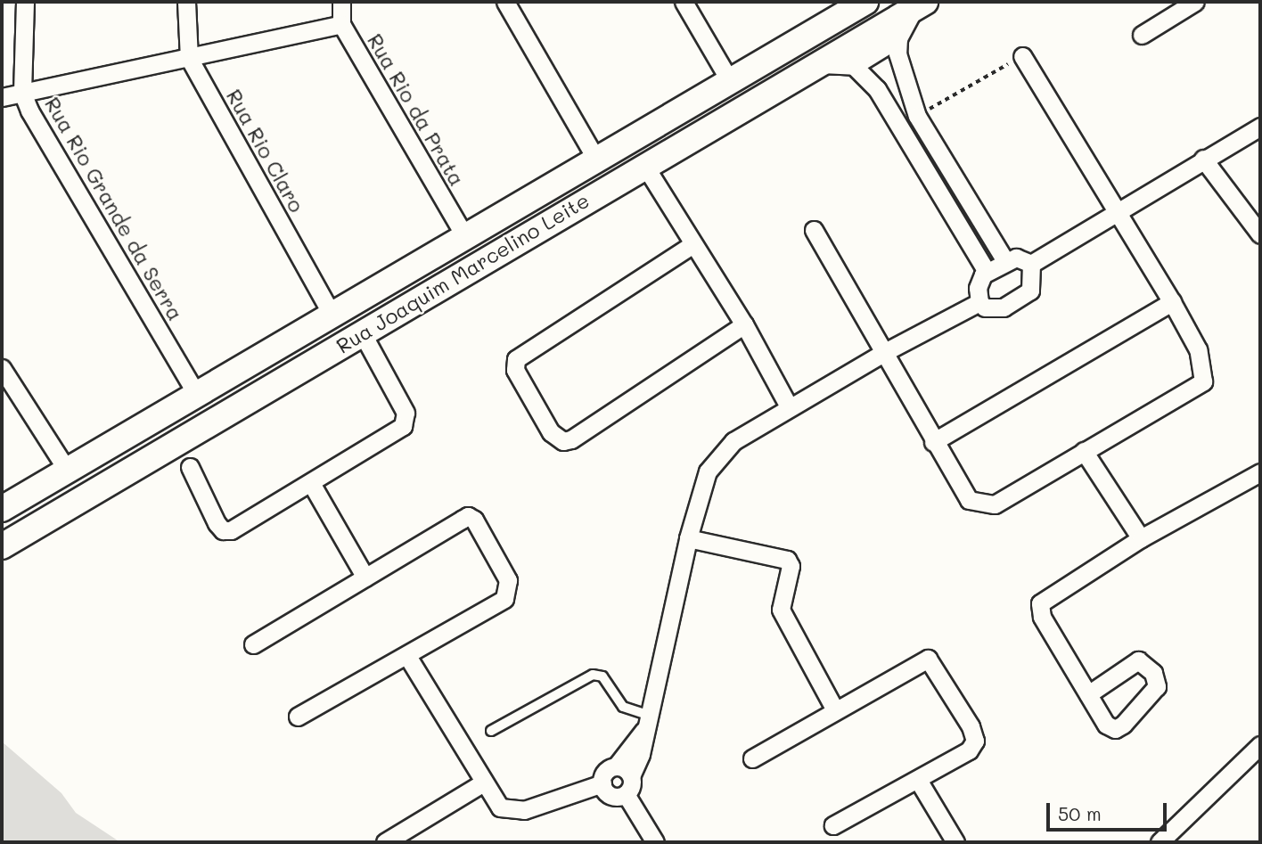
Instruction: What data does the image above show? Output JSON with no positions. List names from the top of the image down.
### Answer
{
  "streets": {
    "main road": ["Rua Joaquim Marcelino Leite"],
    "street": ["Rua Rio da Prata", "Rua Rio Claro", "Rua Rio Grande da Serra"]
  },
  "crossings": [
    ["Rua Rio da Prata", "Rua Joaquim Marcelino Leite"],
    ["Rua Rio Claro", "Rua Joaquim Marcelino Leite"],
    ["Rua Rio Grande da Serra", "Rua Joaquim Marcelino Leite"]
  ],
  "scale_bar": "50 m"
}
